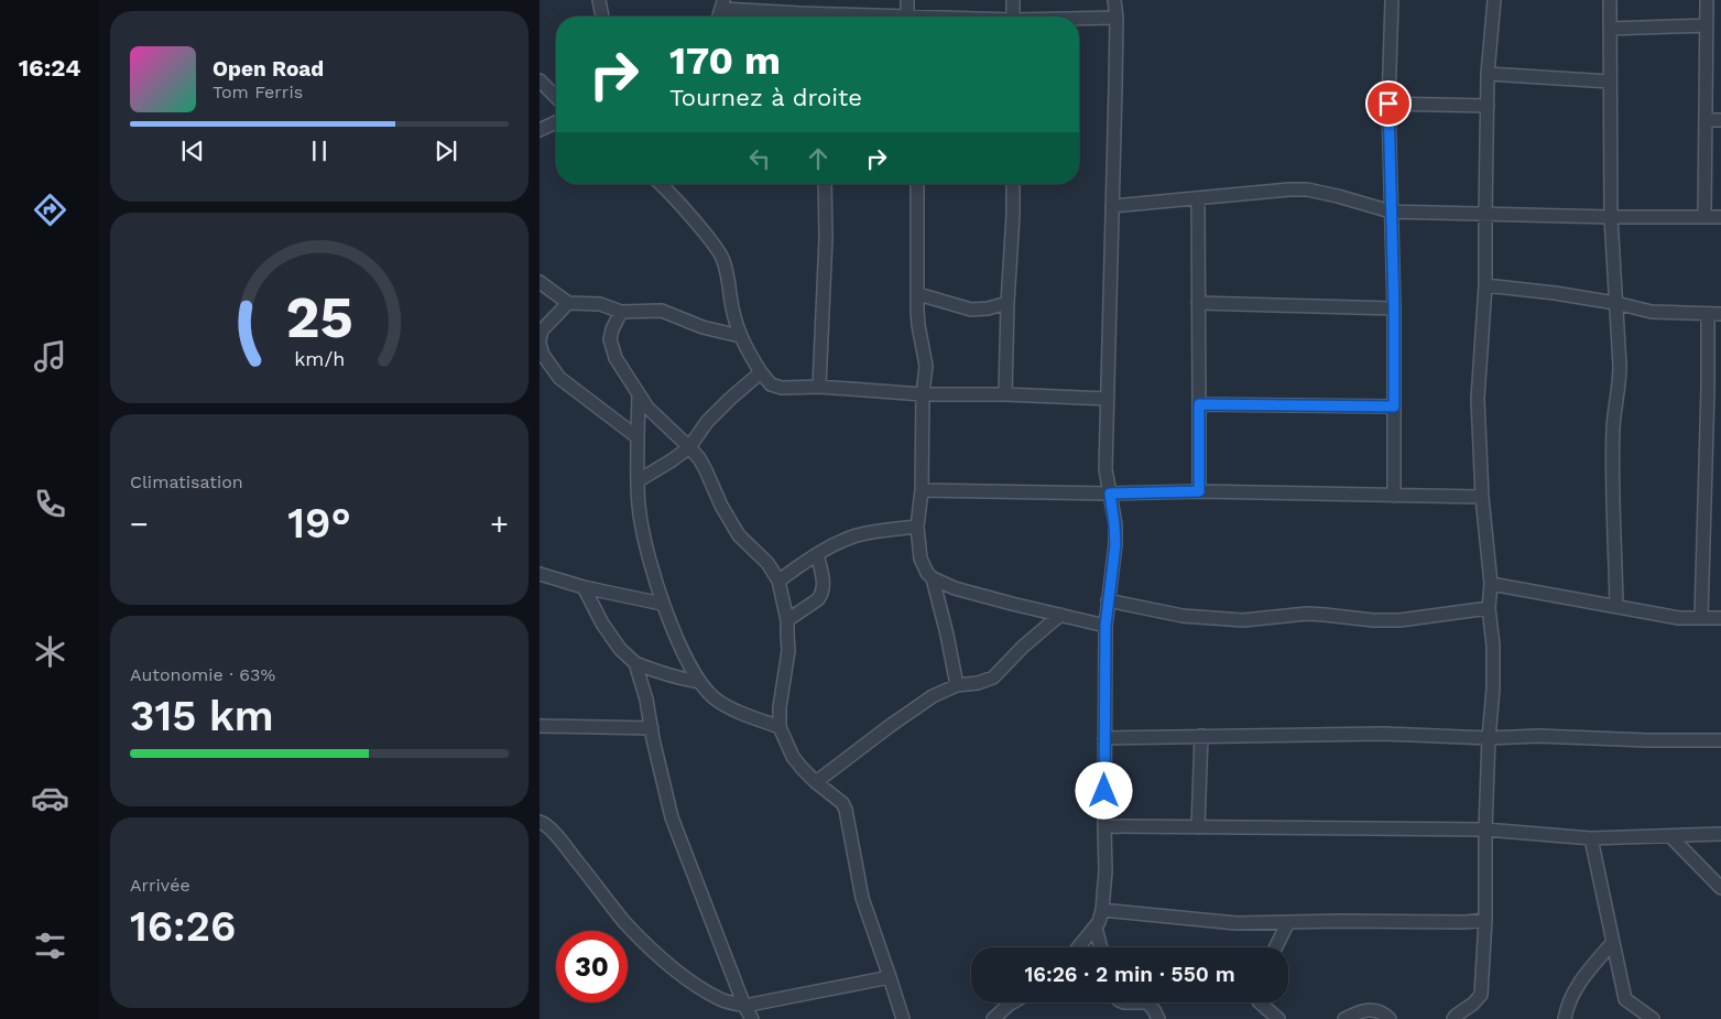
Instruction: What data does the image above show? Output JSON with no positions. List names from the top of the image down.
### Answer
{
  "page": {
    "tabs": "16:24",
    "turn": ["170 m", "Tournez à droite"],
    "song": ["Open Road", "Tom Ferris"],
    "tile": [
      "Climatisation",
      ["Autonomie · 63%", "315 km"],
      ["Arrivée", "16:26"]
    ],
    "heat": ["−", "19°", "+"],
    "limit": "30",
    "trip": "16:26 · 2 min · 550 m",
    "gauge": ["25", "km/h"]
  }
}
